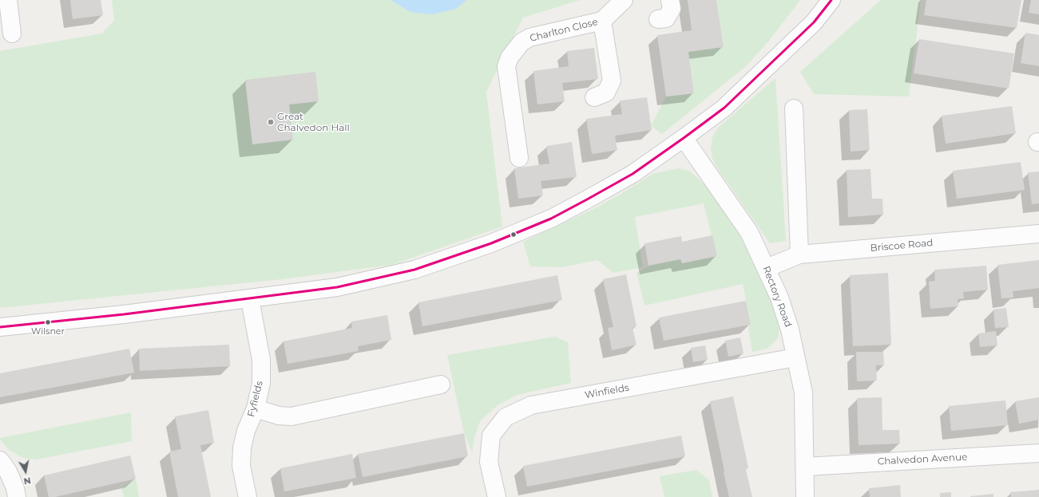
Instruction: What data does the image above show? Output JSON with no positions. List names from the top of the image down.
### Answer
{
  "streets": {
    "street": [
      "Charlton Close",
      "Briscoe Road",
      "Rectory Road",
      "Winfields",
      "Fyfields",
      "Chalvedon Avenue"
    ]
  },
  "crossings": [
    ["Briscoe Road", "Rectory Road"],
    ["Rectory Road", "Winfields"],
    ["Rectory Road", "Chalvedon Avenue"]
  ],
  "places": ["Great Chalvedon Hall", "Wilsner"],
  "north": "bottom"
}
